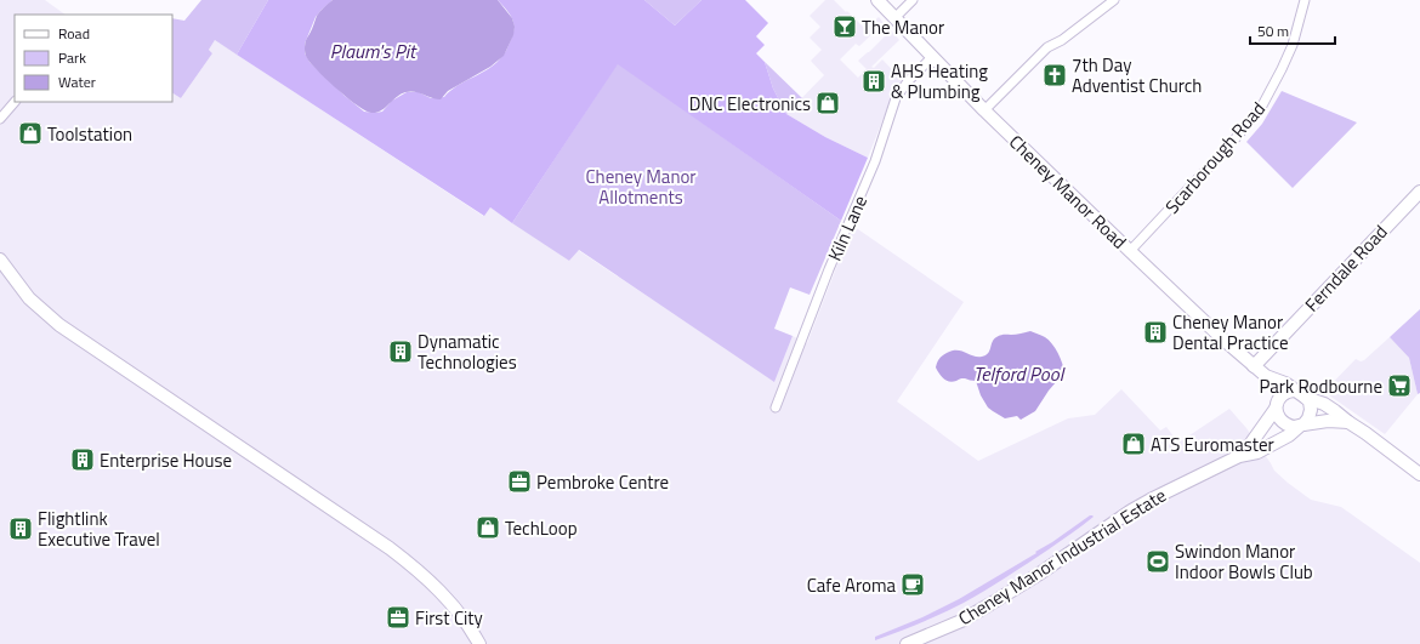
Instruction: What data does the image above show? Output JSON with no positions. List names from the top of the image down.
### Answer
{
  "streets": {
    "street": [
      "Scarborough Road",
      "Cheney Manor Road",
      "Kiln Lane",
      "Ferndale Road",
      "Cheney Manor Industrial Estate"
    ]
  },
  "crossings": [
    ["Scarborough Road", "Cheney Manor Road"],
    ["Cheney Manor Road", "Kiln Lane"],
    ["Cheney Manor Road", "Ferndale Road"],
    ["Cheney Manor Road", "Cheney Manor Industrial Estate"]
  ],
  "water": ["Plaum's Pit", "Telford Pool"],
  "parks": ["Cheney Manor Allotments"],
  "places": {
    "bar": ["The Manor"],
    "church": ["7th Day Adventist Church"],
    "building": [
      "AHS Heating & Plumbing",
      "Cheney Manor Dental Practice",
      "Dynamatic Technologies",
      "Enterprise House",
      "Flightlink Executive Travel"
    ],
    "shop": [
      "DNC Electronics",
      "Toolstation",
      "ATS Euromaster",
      "TechLoop"
    ],
    "supermarket": ["Park Rodbourne"],
    "office": ["Pembroke Centre", "First City"],
    "sports": ["Swindon Manor Indoor Bowls Club"],
    "cafe": ["Cafe Aroma"]
  },
  "legend": ["Road", "Park", "Water"],
  "scale_bar": "50 m"
}
